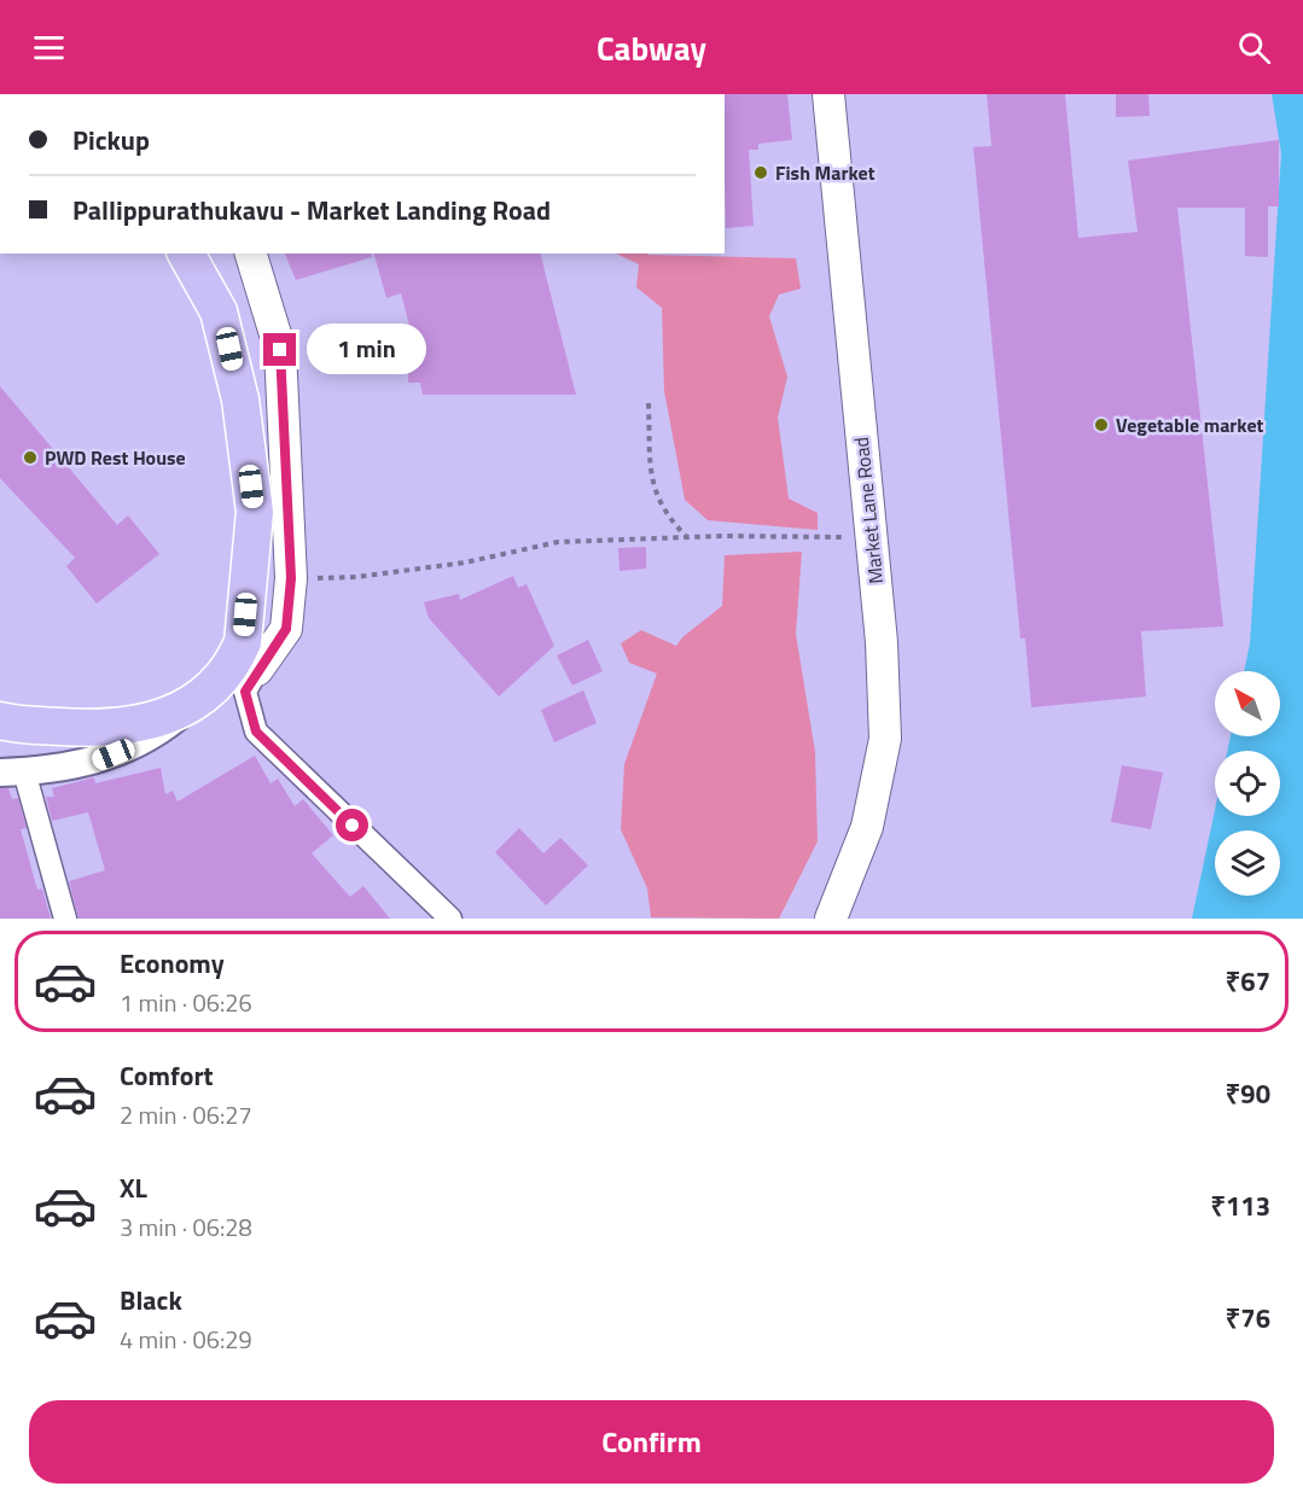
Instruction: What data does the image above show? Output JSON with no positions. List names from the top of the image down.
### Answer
{
  "streets": {
    "main road": ["Market Lane Road"]
  },
  "places": ["Fish Market", "Vegetable market", "PWD Rest House"],
  "north": "top left",
  "page": {
    "header": "Cabway",
    "banner": ["Pickup", "Pallippurathukavu - Market Landing Road"],
    "bubble": "1 min",
    "list": [
      {
        "name": "Economy",
        "note": "1 min · 06:26",
        "value": "₹67"
      },
      {
        "name": "Comfort",
        "note": "2 min · 06:27",
        "value": "₹90"
      },
      {
        "name": "XL",
        "note": "3 min · 06:28",
        "value": "₹113"
      },
      {
        "name": "Black",
        "note": "4 min · 06:29",
        "value": "₹76"
      }
    ],
    "buttons": "Confirm"
  }
}
